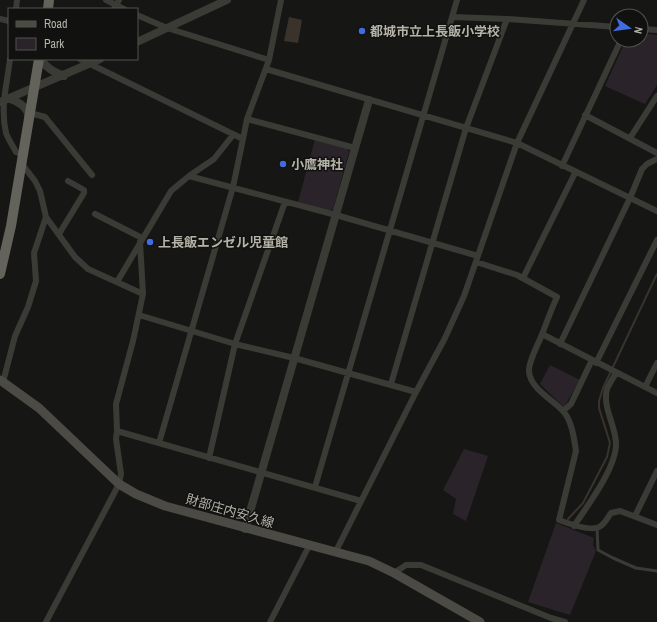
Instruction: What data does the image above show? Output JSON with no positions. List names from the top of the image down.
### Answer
{
  "streets": {
    "main road": ["財部庄内安久線"]
  },
  "places": ["都城市立上長飯小学校", "小鷹神社", "上長飯エンゼル児童館"],
  "legend": ["Road", "Park"],
  "north": "right"
}
